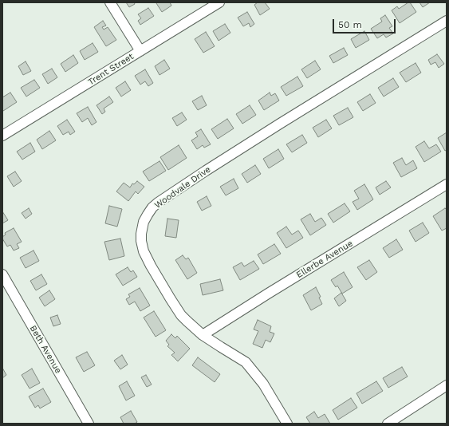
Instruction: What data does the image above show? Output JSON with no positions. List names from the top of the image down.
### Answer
{
  "streets": {
    "street": [
      "Trent Street",
      "Woodvale Drive",
      "Ellerbe Avenue",
      "Beth Avenue"
    ]
  },
  "crossings": [
    ["Woodvale Drive", "Ellerbe Avenue"]
  ],
  "scale_bar": "50 m"
}
